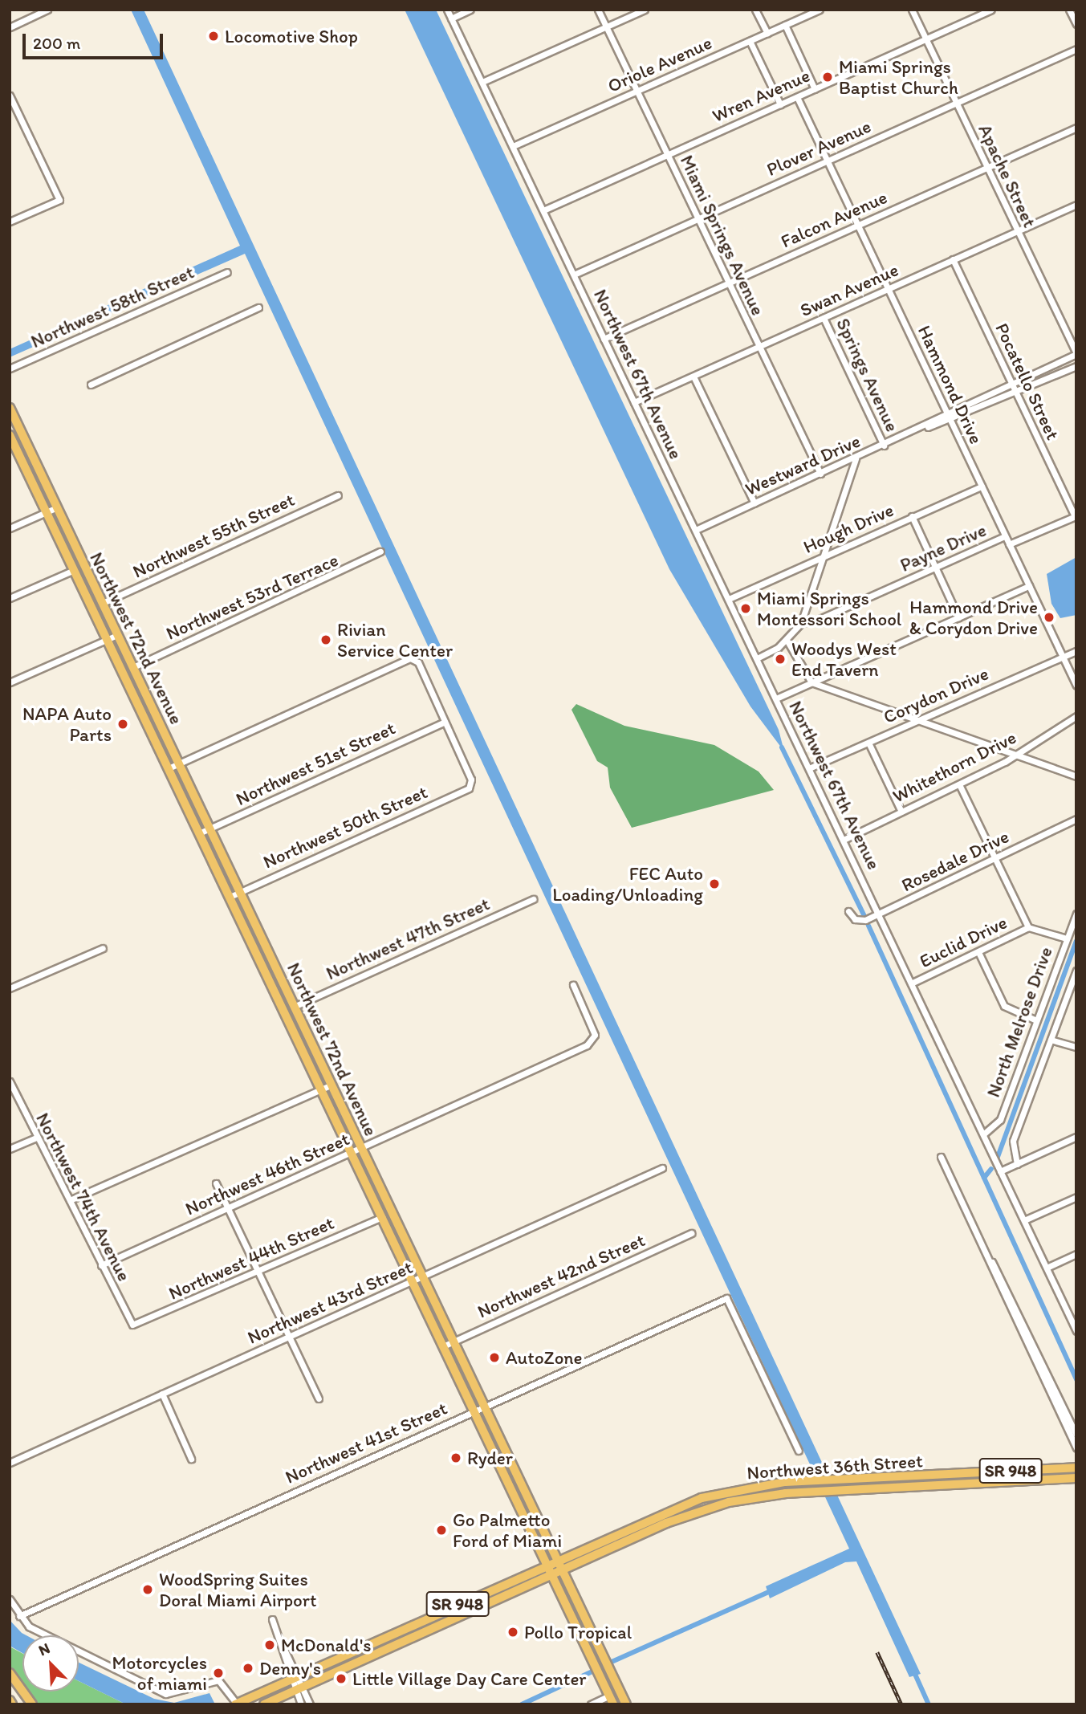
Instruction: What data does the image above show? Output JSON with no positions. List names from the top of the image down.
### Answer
{
  "streets": {
    "main road": ["Northwest 72nd Avenue", "Northwest 36th Street", "SR 948"],
    "street": [
      "Oriole Avenue",
      "Wren Avenue",
      "Plover Avenue",
      "Apache Street",
      "Falcon Avenue",
      "Miami Springs Avenue",
      "Swan Avenue",
      "Northwest 58th Street",
      "Northwest 67th Avenue",
      "Springs Avenue",
      "Pocatello Street",
      "Hammond Drive",
      "Westward Drive",
      "Hough Drive",
      "Northwest 55th Street",
      "Payne Drive",
      "Northwest 53rd Terrace",
      "Corydon Drive",
      "Northwest 51st Street",
      "Whitethorn Drive",
      "Northwest 50th Street",
      "Rosedale Drive",
      "Northwest 47th Street",
      "Euclid Drive",
      "North Melrose Drive",
      "Northwest 46th Street",
      "Northwest 74th Avenue",
      "Northwest 44th Street",
      "Northwest 42nd Street",
      "Northwest 43rd Street",
      "Northwest 41st Street"
    ]
  },
  "crossings": [
    ["Oriole Avenue", "Miami Springs Avenue"],
    ["Oriole Avenue", "Northwest 67th Avenue"],
    ["Wren Avenue", "Apache Street"],
    ["Wren Avenue", "Miami Springs Avenue"],
    ["Wren Avenue", "Northwest 67th Avenue"],
    ["Wren Avenue", "Hammond Drive"],
    ["Plover Avenue", "Apache Street"],
    ["Plover Avenue", "Miami Springs Avenue"],
    ["Plover Avenue", "Northwest 67th Avenue"],
    ["Plover Avenue", "Hammond Drive"],
    ["Apache Street", "Falcon Avenue"],
    ["Apache Street", "Swan Avenue"],
    ["Apache Street", "Westward Drive"],
    ["Falcon Avenue", "Miami Springs Avenue"],
    ["Falcon Avenue", "Northwest 67th Avenue"],
    ["Falcon Avenue", "Hammond Drive"],
    ["Miami Springs Avenue", "Swan Avenue"],
    ["Miami Springs Avenue", "Westward Drive"],
    ["Swan Avenue", "Northwest 67th Avenue"],
    ["Swan Avenue", "Springs Avenue"],
    ["Swan Avenue", "Pocatello Street"],
    ["Swan Avenue", "Hammond Drive"],
    ["Northwest 67th Avenue", "Westward Drive"],
    ["Northwest 67th Avenue", "Hough Drive"],
    ["Northwest 67th Avenue", "Corydon Drive"],
    ["Northwest 67th Avenue", "Whitethorn Drive"],
    ["Northwest 67th Avenue", "Rosedale Drive"],
    ["Northwest 67th Avenue", "Euclid Drive"],
    ["Northwest 67th Avenue", "North Melrose Drive"],
    ["Springs Avenue", "Westward Drive"],
    ["Pocatello Street", "Westward Drive"],
    ["Pocatello Street", "Payne Drive"],
    ["Hammond Drive", "Westward Drive"],
    ["Hammond Drive", "Hough Drive"],
    ["Hammond Drive", "Payne Drive"],
    ["Hammond Drive", "Corydon Drive"],
    ["Northwest 55th Street", "Northwest 72nd Avenue"],
    ["Northwest 53rd Terrace", "Northwest 72nd Avenue"],
    ["Northwest 72nd Avenue", "Northwest 51st Street"],
    ["Northwest 72nd Avenue", "Northwest 50th Street"],
    ["Northwest 72nd Avenue", "Northwest 47th Street"],
    ["Northwest 72nd Avenue", "Northwest 46th Street"],
    ["Northwest 72nd Avenue", "Northwest 44th Street"],
    ["Northwest 72nd Avenue", "Northwest 42nd Street"],
    ["Northwest 72nd Avenue", "Northwest 43rd Street"],
    ["Northwest 72nd Avenue", "Northwest 41st Street"],
    ["Northwest 72nd Avenue", "Northwest 36th Street"],
    ["Northwest 51st Street", "Northwest 50th Street"],
    ["Northwest 46th Street", "Northwest 74th Avenue"],
    ["Northwest 74th Avenue", "Northwest 44th Street"]
  ],
  "places": [
    "Locomotive Shop",
    "Miami Springs Baptist Church",
    "Miami Springs Montessori School",
    "Hammond Drive & Corydon Drive",
    "Rivian Service Center",
    "Woodys West End Tavern",
    "NAPA Auto Parts",
    "FEC Auto Loading/Unloading",
    "AutoZone",
    "Ryder",
    "Go Palmetto Ford of Miami",
    "WoodSpring Suites Doral Miami Airport",
    "Pollo Tropical",
    "McDonald's",
    "Denny's",
    "Motorcycles of miami",
    "Little Village Day Care Center"
  ],
  "scale_bar": "200 m",
  "north": "top left"
}
